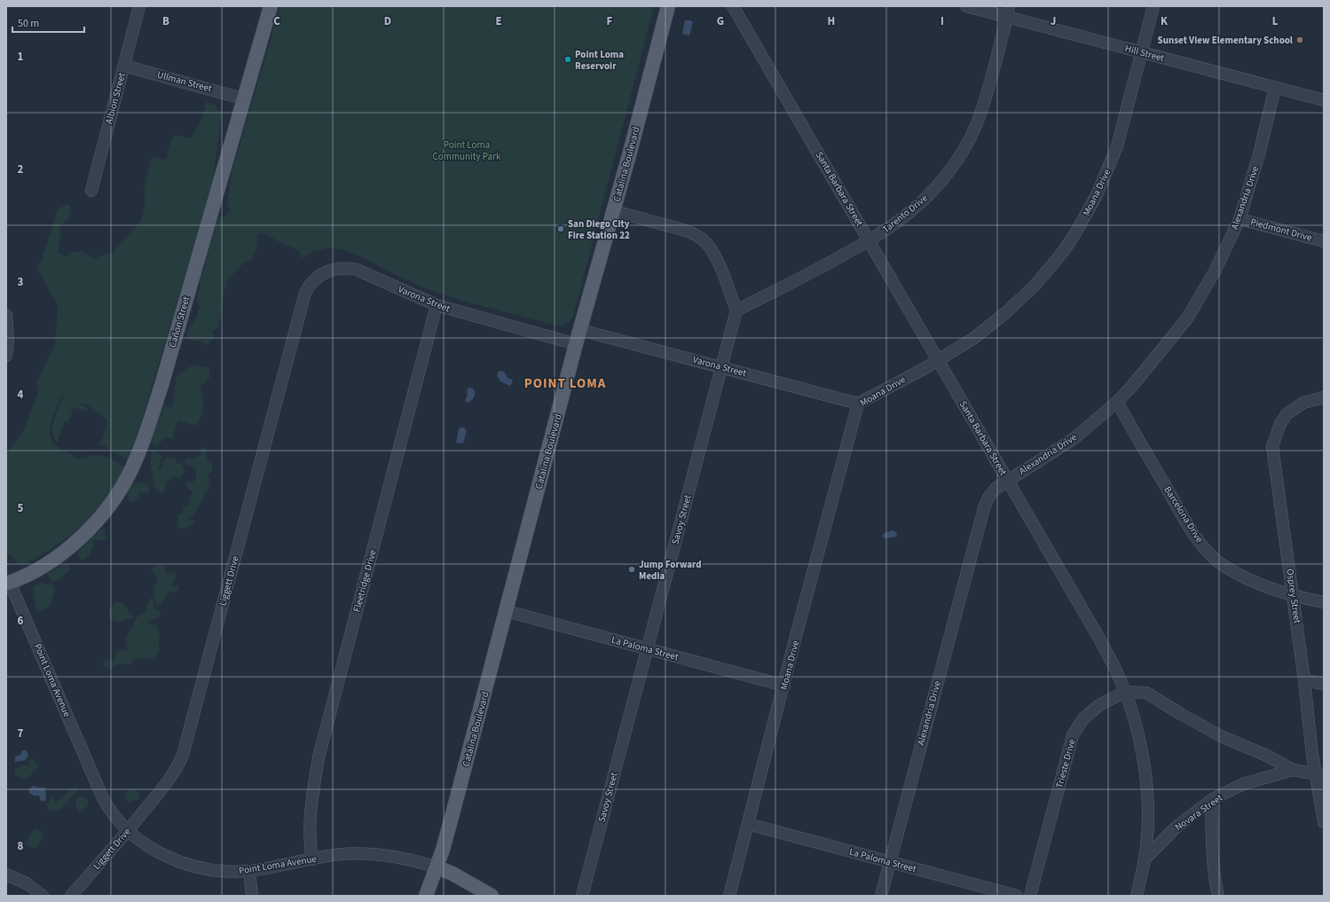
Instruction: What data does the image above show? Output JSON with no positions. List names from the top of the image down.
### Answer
{
  "streets": {
    "main road": ["Catalina Boulevard", "Cañon Street", "Point Loma Avenue"],
    "street": [
      "Hill Street",
      "Ullman Street",
      "Albion Street",
      "Santa Barbara Street",
      "Moana Drive",
      "Alexandria Drive",
      "Tarento Drive",
      "Piedmont Drive",
      "Varona Street",
      "Barcelona Drive",
      "Savoy Street",
      "Liggett Drive",
      "Fleetridge Drive",
      "Osprey Street",
      "La Paloma Street",
      "Trieste Drive",
      "Novara Street"
    ]
  },
  "crossings": [
    ["Hill Street", "Moana Drive"],
    ["Hill Street", "Alexandria Drive"],
    ["Hill Street", "Tarento Drive"],
    ["Ullman Street", "Albion Street"],
    ["Ullman Street", "Cañon Street"],
    ["Catalina Boulevard", "Varona Street"],
    ["Catalina Boulevard", "La Paloma Street"],
    ["Catalina Boulevard", "Point Loma Avenue"],
    ["Santa Barbara Street", "Moana Drive"],
    ["Santa Barbara Street", "Alexandria Drive"],
    ["Santa Barbara Street", "Tarento Drive"],
    ["Santa Barbara Street", "Trieste Drive"],
    ["Santa Barbara Street", "Novara Street"],
    ["Moana Drive", "Varona Street"],
    ["Moana Drive", "La Paloma Street"],
    ["Alexandria Drive", "Piedmont Drive"],
    ["Alexandria Drive", "Barcelona Drive"],
    ["Alexandria Drive", "La Paloma Street"],
    ["Tarento Drive", "Savoy Street"],
    ["Varona Street", "Savoy Street"],
    ["Varona Street", "Liggett Drive"],
    ["Varona Street", "Fleetridge Drive"],
    ["Cañon Street", "Point Loma Avenue"],
    ["Barcelona Drive", "Osprey Street"],
    ["Savoy Street", "La Paloma Street"],
    ["Liggett Drive", "Point Loma Avenue"],
    ["Fleetridge Drive", "Point Loma Avenue"],
    ["Osprey Street", "Novara Street"],
    ["Trieste Drive", "Novara Street"]
  ],
  "districts": ["POINT LOMA"],
  "parks": ["Point Loma Community Park"],
  "places": [
    "Sunset View Elementary School",
    "Point Loma Reservoir",
    "San Diego City Fire Station 22",
    "Jump Forward Media"
  ],
  "scale_bar": "50 m",
  "grid": {
    "columns": [
      "B",
      "C",
      "D",
      "E",
      "F",
      "G",
      "H",
      "I",
      "J",
      "K",
      "L"
    ],
    "rows": [
      "1",
      "2",
      "3",
      "4",
      "5",
      "6",
      "7",
      "8"
    ]
  }
}
